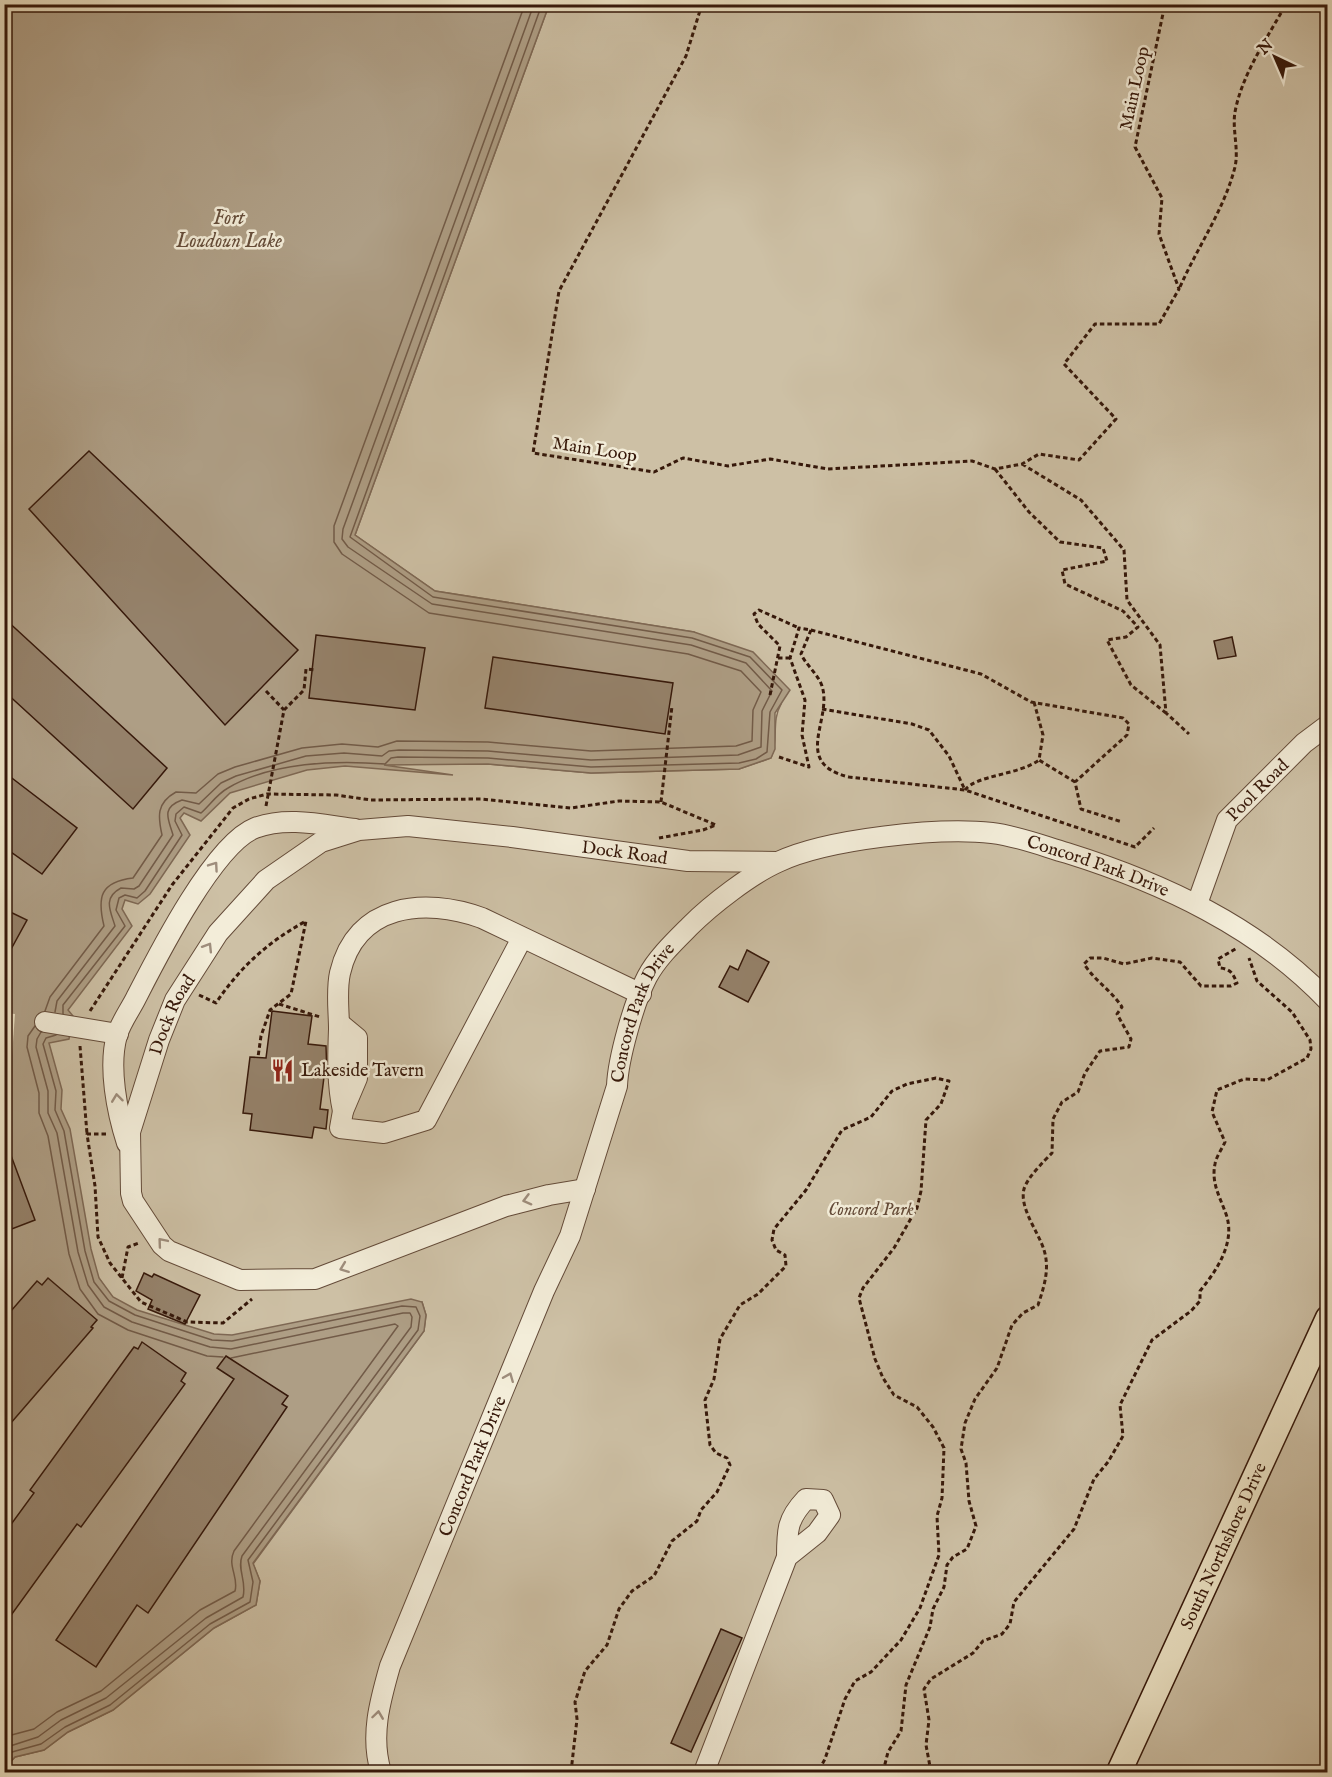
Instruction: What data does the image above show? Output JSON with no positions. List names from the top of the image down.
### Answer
{
  "streets": {
    "main road": ["South Northshore Drive"],
    "street": ["Pool Road", "Dock Road", "Concord Park Drive"],
    "path": ["Main Loop"]
  },
  "crossings": [
    ["Pool Road", "Concord Park Drive"],
    ["Dock Road", "Concord Park Drive"]
  ],
  "one_way": ["Concord Park Drive"],
  "water": ["Fort Loudoun Lake"],
  "parks": ["Concord Park"],
  "places": {
    "restaurant": ["Lakeside Tavern"]
  },
  "north": "top left"
}
